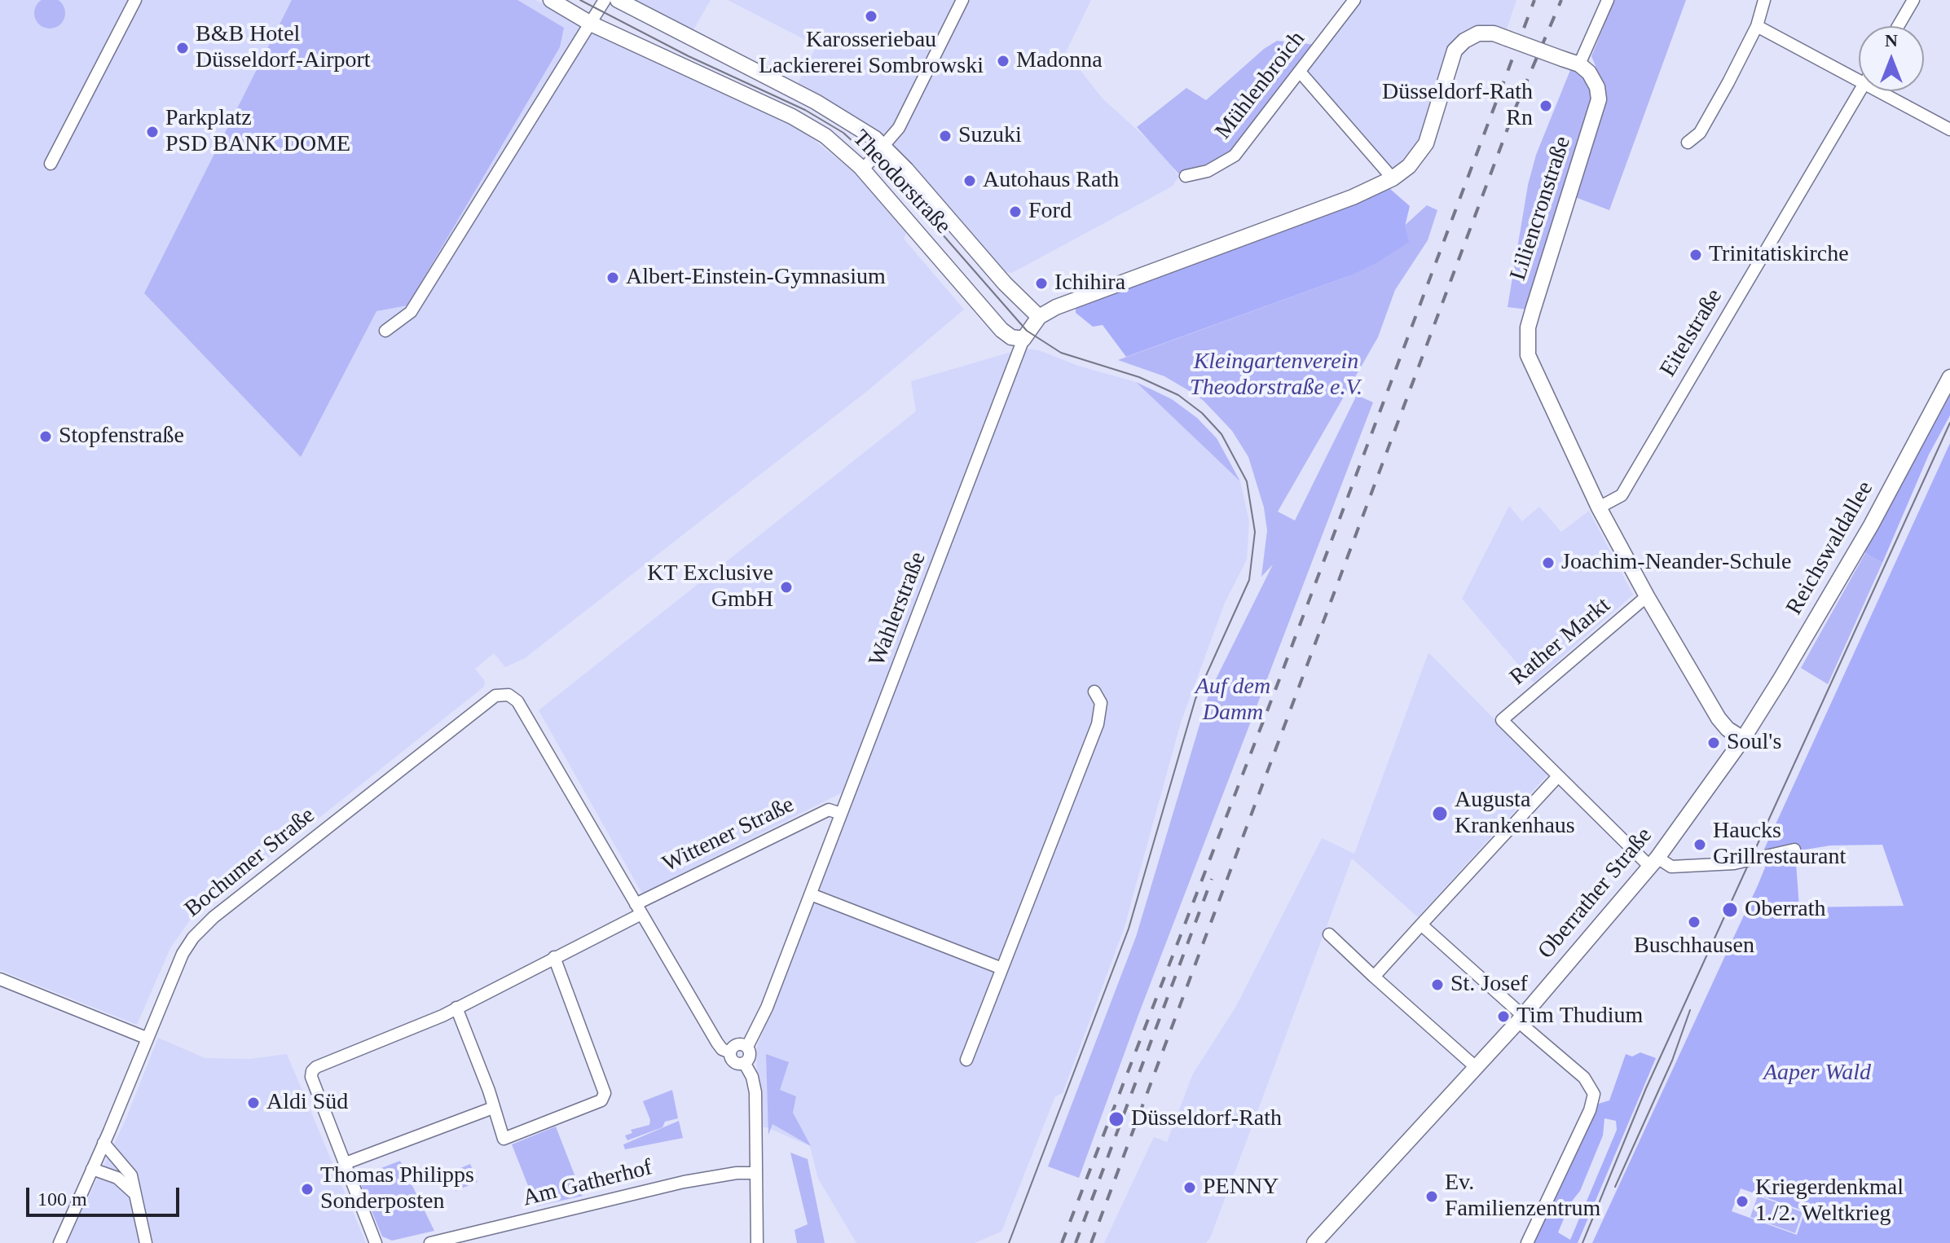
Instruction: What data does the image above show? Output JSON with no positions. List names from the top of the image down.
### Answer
{
  "streets": {
    "main road": [
      "Theodorstraße",
      "Liliencronstraße",
      "Reichswaldallee",
      "Oberrather Straße"
    ],
    "street": [
      "Mühlenbroich",
      "Eitelstraße",
      "Wahlerstraße",
      "Rather Markt",
      "Wittener Straße",
      "Bochumer Straße",
      "Am Gatherhof"
    ]
  },
  "crossings": [
    ["Theodorstraße", "Wahlerstraße"],
    ["Liliencronstraße", "Eitelstraße"],
    ["Liliencronstraße", "Reichswaldallee"],
    ["Liliencronstraße", "Rather Markt"],
    ["Liliencronstraße", "Oberrather Straße"],
    ["Reichswaldallee", "Oberrather Straße"],
    ["Wahlerstraße", "Wittener Straße"],
    ["Wittener Straße", "Bochumer Straße"]
  ],
  "parks": ["Kleingartenverein Theodorstraße e.V.", "Auf dem Damm", "Aaper Wald"],
  "places": [
    "Karosseriebau Lackiererei Sombrowski",
    "B&B Hotel Düsseldorf-Airport",
    "Madonna",
    "Düsseldorf-Rath Rn",
    "Parkplatz PSD BANK DOME",
    "Suzuki",
    "Autohaus Rath",
    "Ford",
    "Trinitatiskirche",
    "Albert-Einstein-Gymnasium",
    "Ichihira",
    "Stopfenstraße",
    "Joachim-Neander-Schule",
    "KT Exclusive GmbH",
    "Soul's",
    "Augusta Krankenhaus",
    "Haucks Grillrestaurant",
    "Oberrath",
    "Buschhausen",
    "St. Josef",
    "Tim Thudium",
    "Aldi Süd",
    "Düsseldorf-Rath",
    "PENNY",
    "Thomas Philipps Sonderposten",
    "Ev. Familienzentrum",
    "Kriegerdenkmal 1./2. Weltkrieg"
  ],
  "scale_bar": "100 m",
  "north": "top"
}
